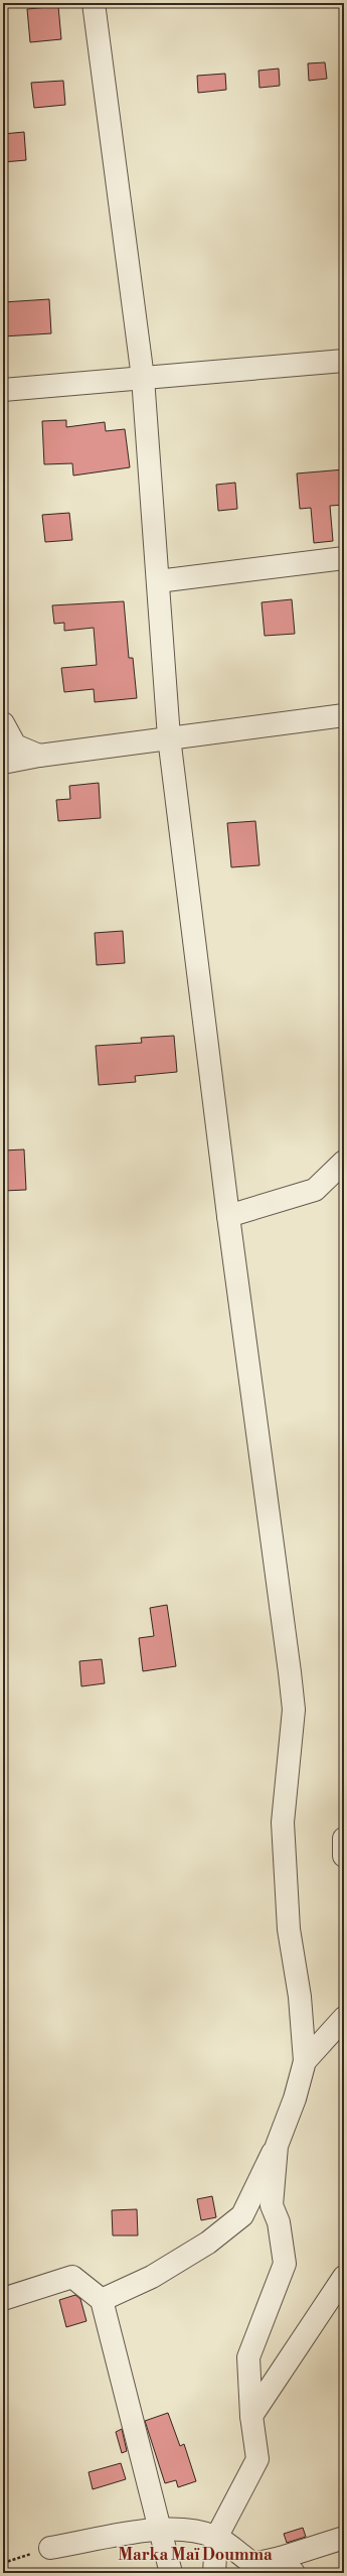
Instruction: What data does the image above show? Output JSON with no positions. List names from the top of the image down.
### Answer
{
  "districts": ["Marka Maï Doumma"]
}
